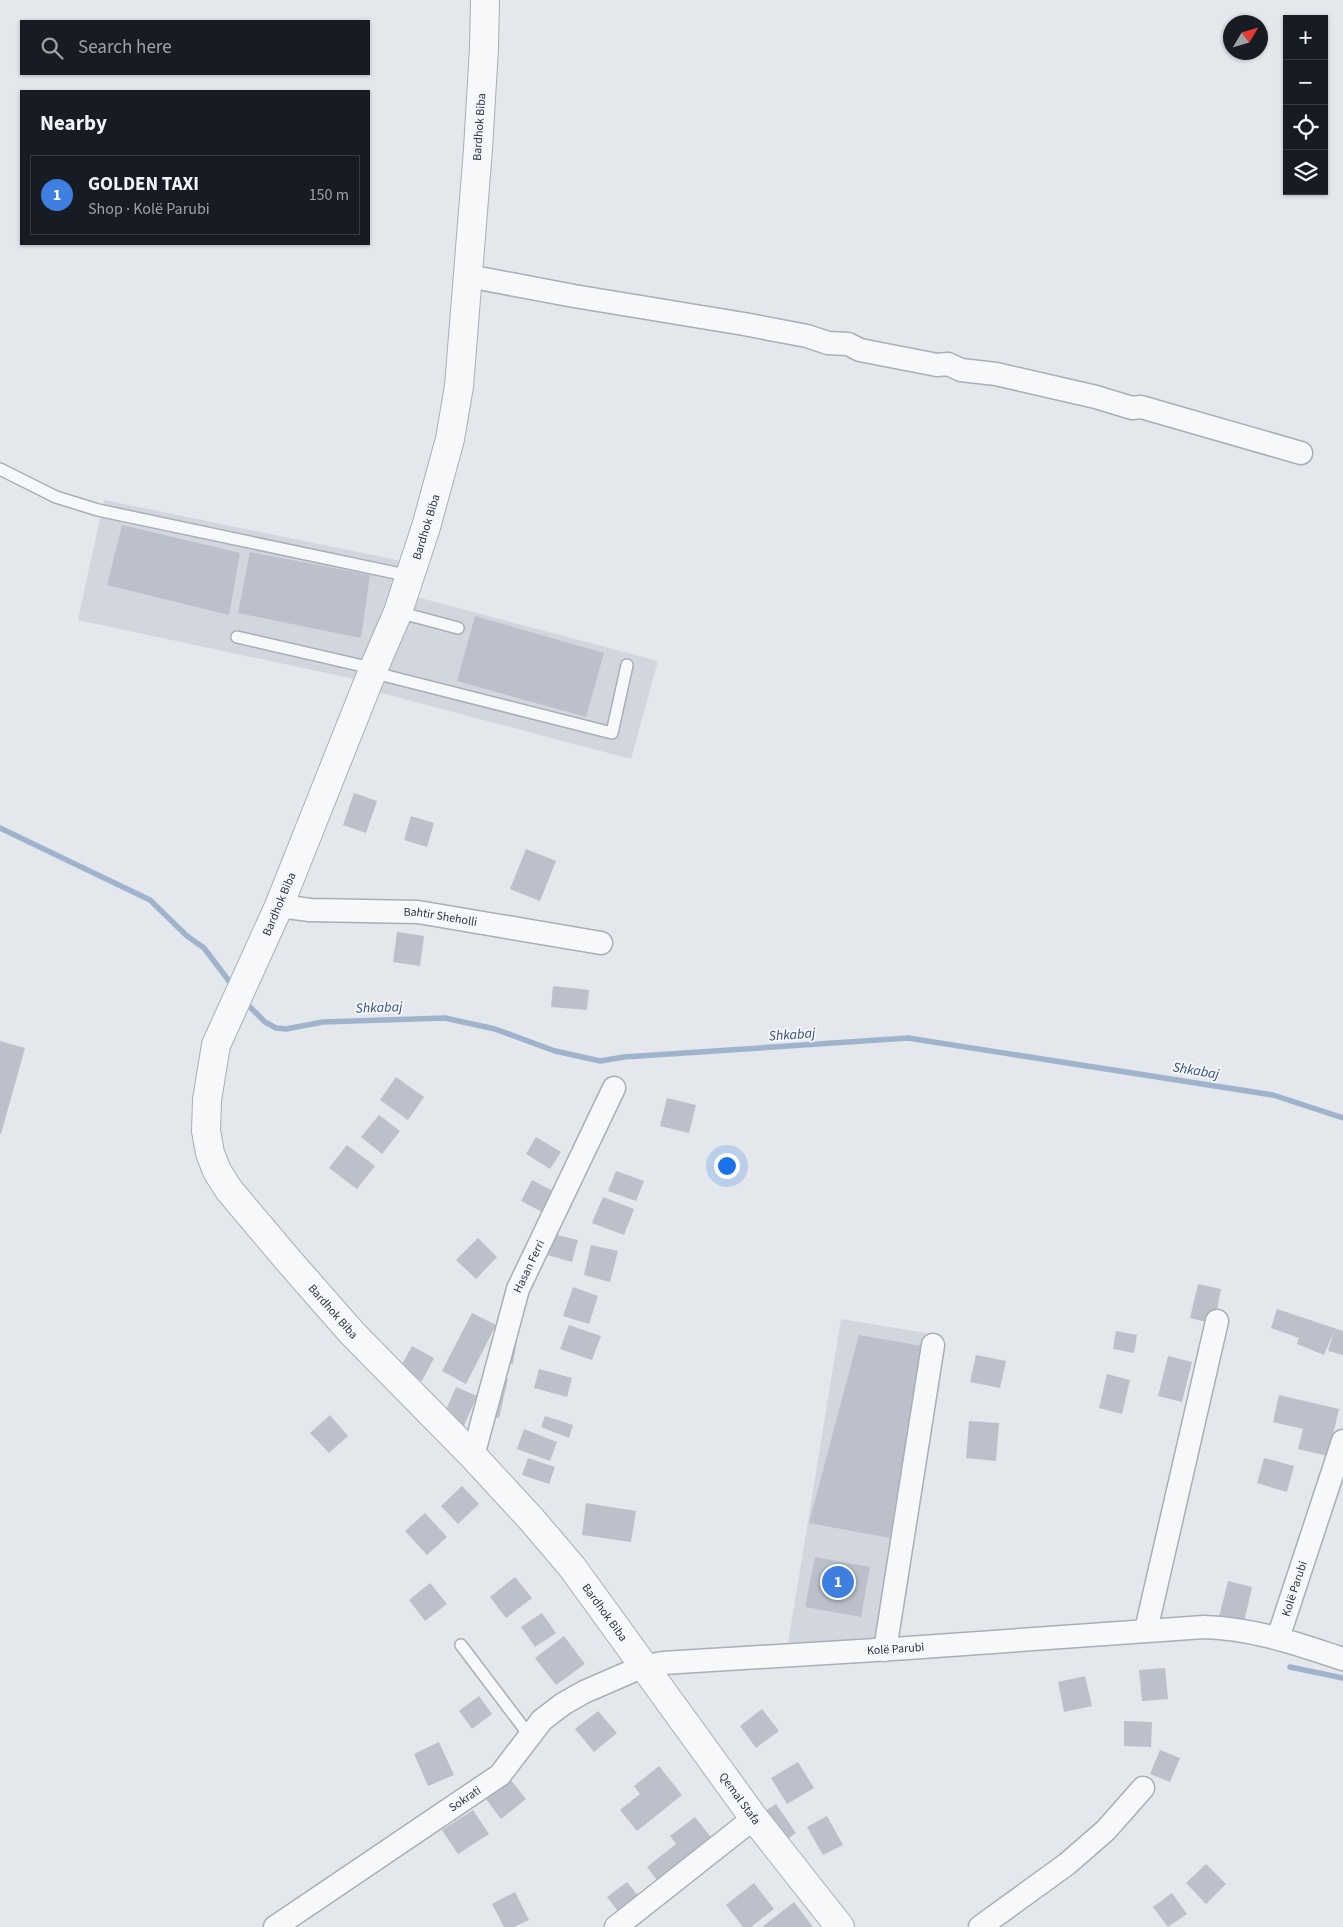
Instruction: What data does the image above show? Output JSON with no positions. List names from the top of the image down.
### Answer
{
  "streets": {
    "street": [
      "Bardhok Biba",
      "Bahtir Sheholli",
      "Hasan Ferri",
      "Kolë Parubi",
      "Qemal Stafa",
      "Sokrati"
    ]
  },
  "crossings": [
    ["Bardhok Biba", "Bahtir Sheholli"],
    ["Bardhok Biba", "Hasan Ferri"],
    ["Bardhok Biba", "Kolë Parubi"],
    ["Bardhok Biba", "Qemal Stafa"],
    ["Bardhok Biba", "Sokrati"],
    ["Kolë Parubi", "Qemal Stafa"],
    ["Kolë Parubi", "Sokrati"],
    ["Qemal Stafa", "Sokrati"]
  ],
  "water": ["Shkabaj"],
  "north": "top right",
  "page": {
    "map_buttons": ["+", "−"],
    "search": "Search here",
    "heading": "Nearby",
    "list": [
      {
        "mark": "1",
        "name": "GOLDEN TAXI",
        "note": "Shop · Kolë Parubi",
        "value": "150 m"
      }
    ],
    "pins": "1"
  }
}
